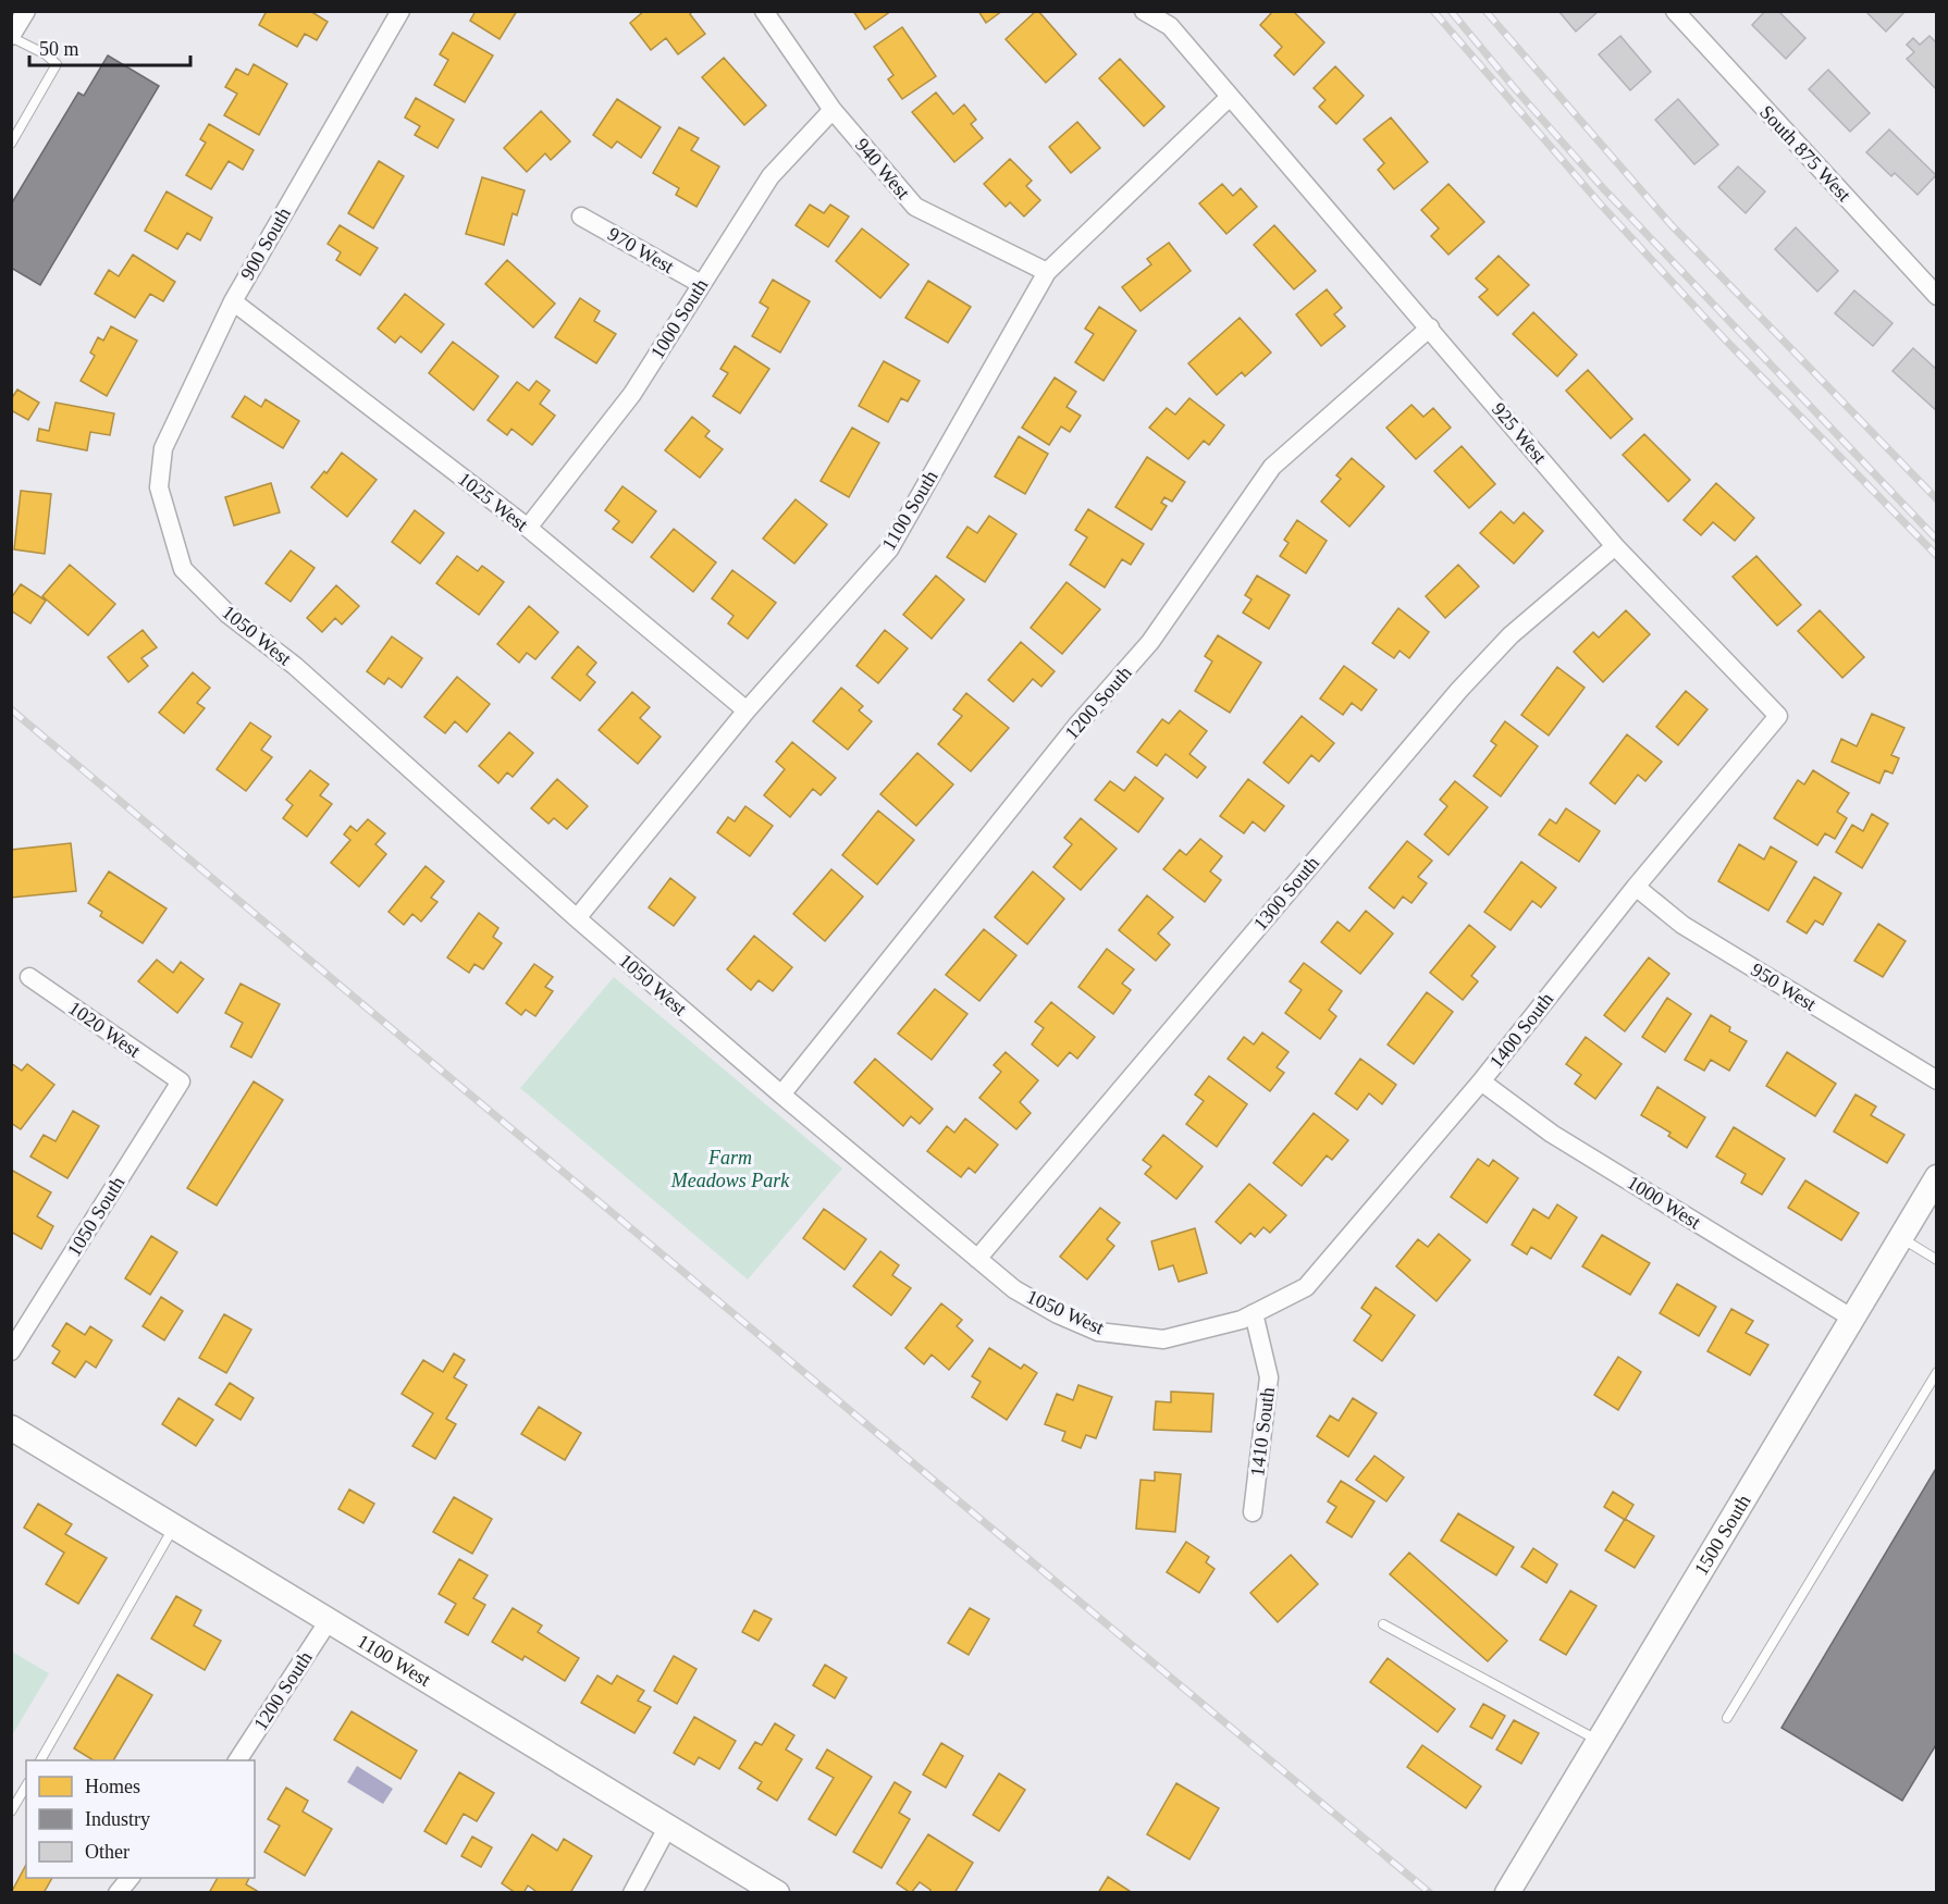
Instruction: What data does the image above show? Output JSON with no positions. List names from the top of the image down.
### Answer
{
  "streets": {
    "street": [
      "South 875 West",
      "940 West",
      "900 South",
      "970 West",
      "1000 South",
      "925 West",
      "1025 West",
      "1100 South",
      "1050 West",
      "1200 South",
      "1300 South",
      "950 West",
      "1020 West",
      "1400 South",
      "1000 West",
      "1050 South",
      "1410 South",
      "1500 South",
      "1100 West"
    ]
  },
  "crossings": [
    ["940 West", "1000 South"],
    ["940 West", "1100 South"],
    ["900 South", "1025 West"],
    ["900 South", "1050 West"],
    ["970 West", "1000 South"],
    ["1000 South", "1025 West"],
    ["925 West", "1100 South"],
    ["925 West", "1200 South"],
    ["925 West", "1300 South"],
    ["925 West", "1400 South"],
    ["1025 West", "1100 South"],
    ["1100 South", "1050 West"],
    ["1050 West", "1200 South"],
    ["1050 West", "1300 South"],
    ["1050 West", "1400 South"],
    ["1050 West", "1410 South"],
    ["1200 South", "1100 West"],
    ["950 West", "1400 South"],
    ["1020 West", "1050 South"],
    ["1400 South", "1000 West"],
    ["1400 South", "1410 South"],
    ["1000 West", "1500 South"]
  ],
  "parks": ["Farm Meadows Park"],
  "legend": ["Homes", "Industry", "Other"],
  "scale_bar": "50 m"
}
